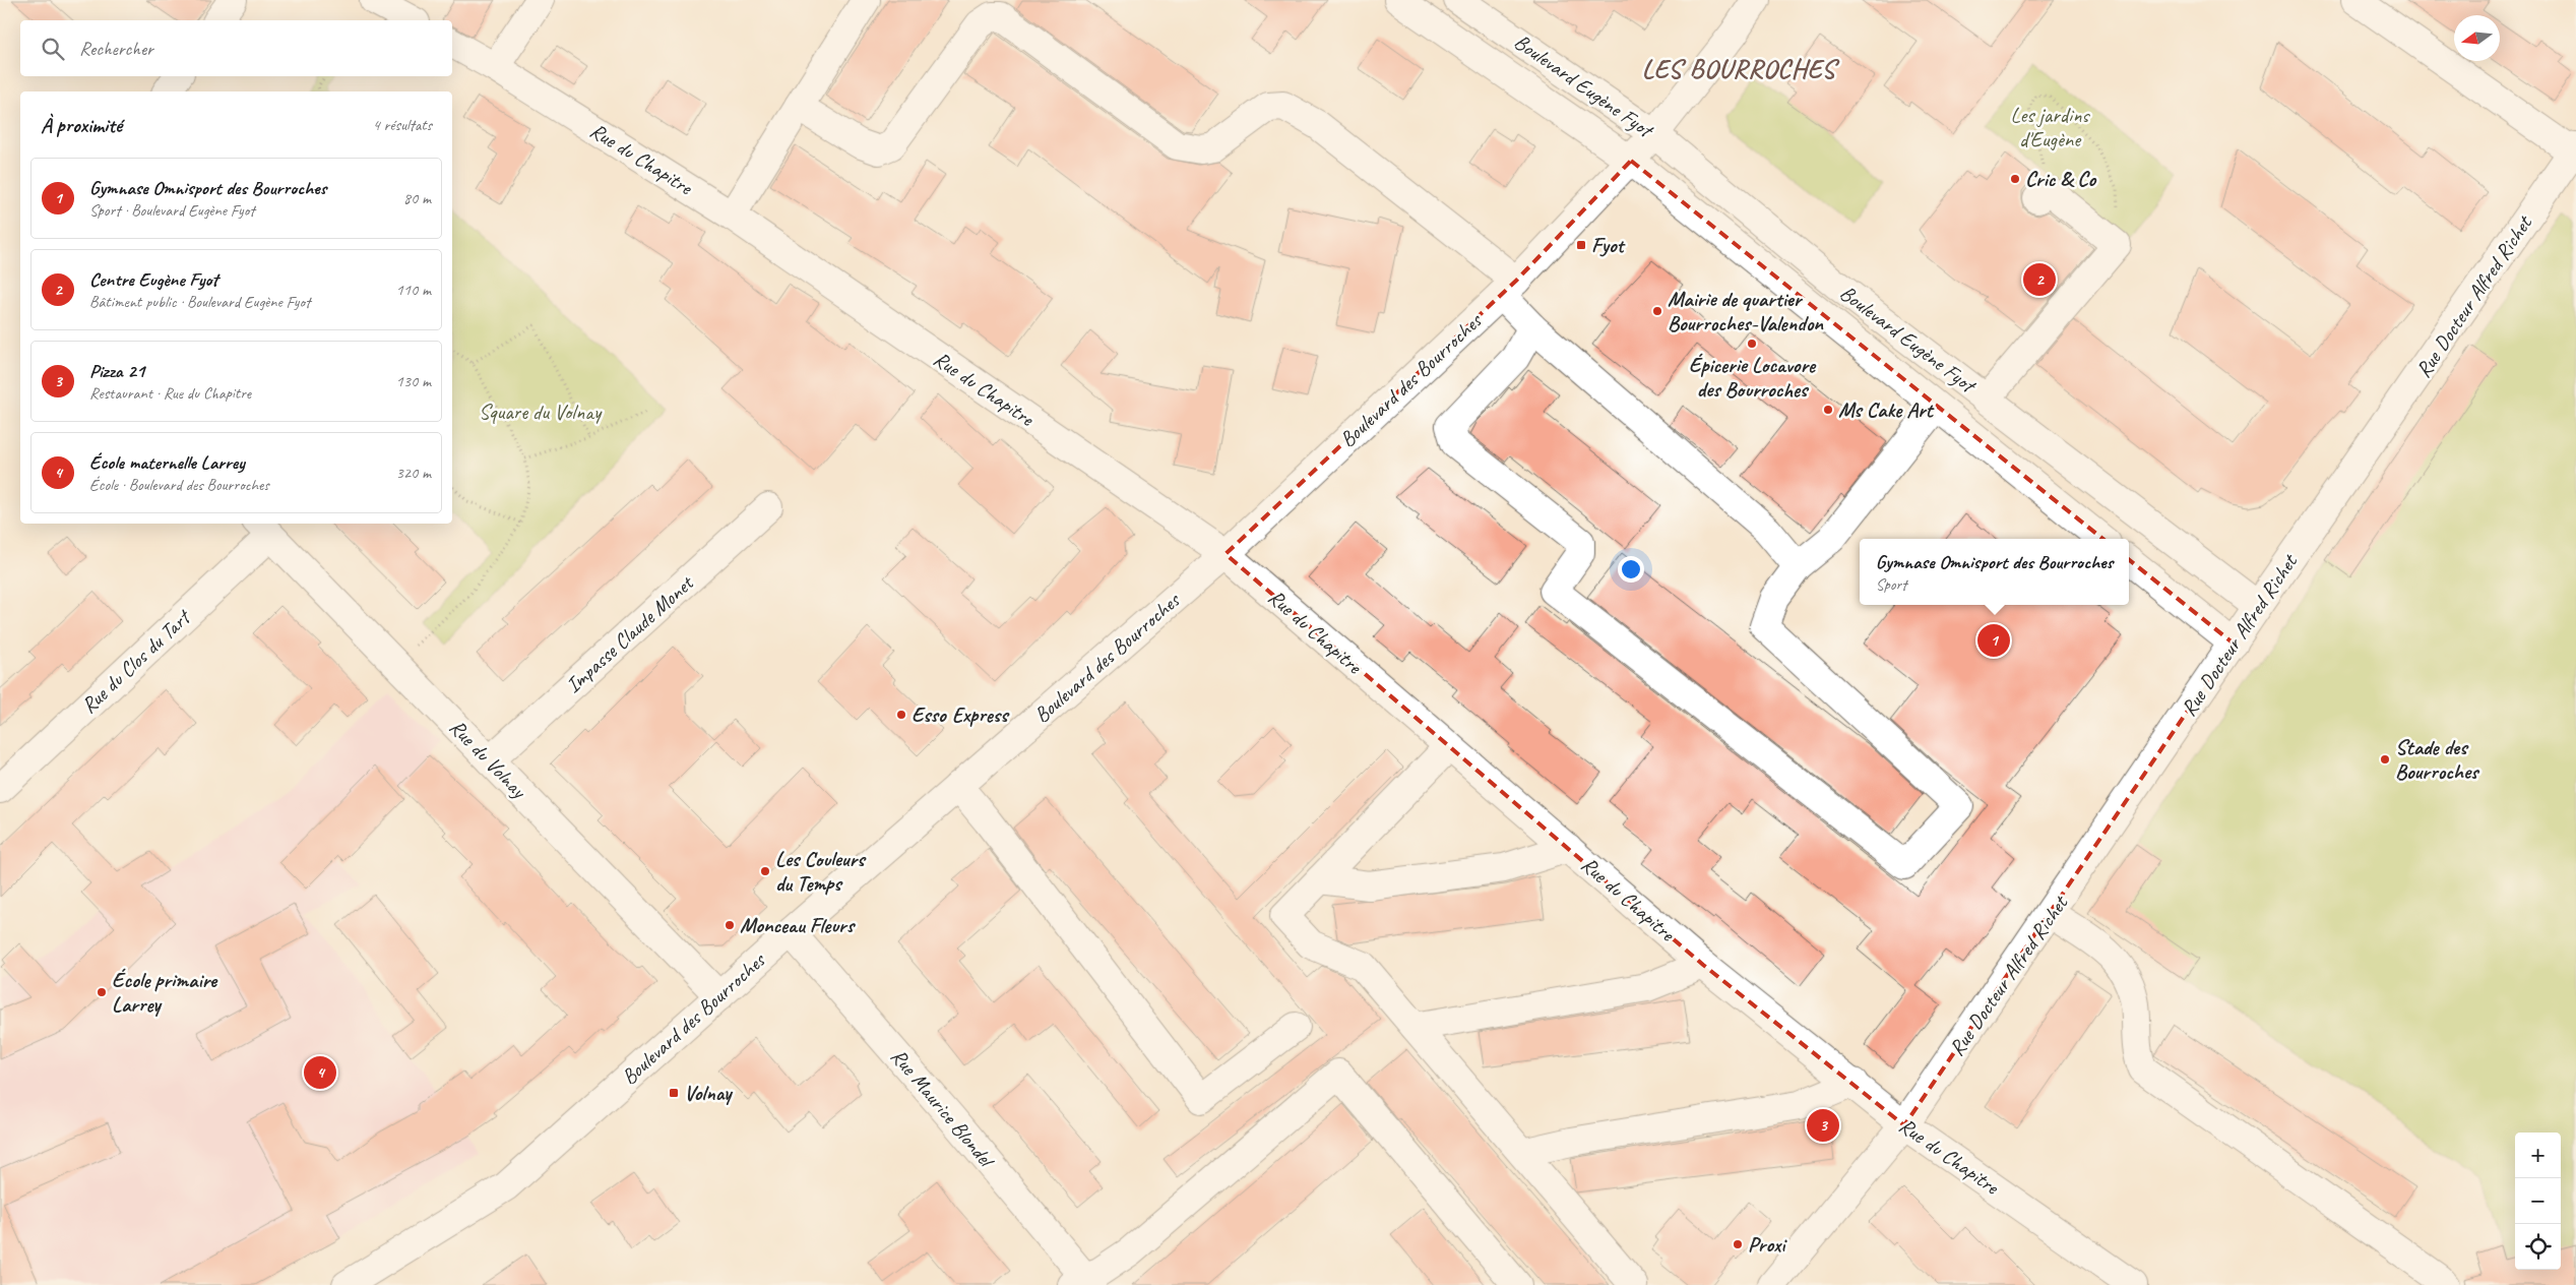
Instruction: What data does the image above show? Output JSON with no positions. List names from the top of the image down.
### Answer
{
  "streets": {
    "street": [
      "Boulevard Eugène Fyot",
      "Rue du Chapitre",
      "Rue Docteur Alfred Richet",
      "Boulevard des Bourroches",
      "Impasse Claude Monet",
      "Rue du Clos du Tart",
      "Rue du Volnay",
      "Rue Maurice Blondel"
    ]
  },
  "crossings": [
    ["Boulevard Eugène Fyot", "Rue Docteur Alfred Richet"],
    ["Boulevard Eugène Fyot", "Boulevard des Bourroches"],
    ["Rue du Chapitre", "Rue Docteur Alfred Richet"],
    ["Rue du Chapitre", "Boulevard des Bourroches"],
    ["Boulevard des Bourroches", "Rue du Volnay"],
    ["Boulevard des Bourroches", "Rue Maurice Blondel"],
    ["Impasse Claude Monet", "Rue du Volnay"],
    ["Rue du Clos du Tart", "Rue du Volnay"]
  ],
  "districts": ["LES BOURROCHES"],
  "parks": ["Les jardins d'Eugène", "Square du Volnay"],
  "places": {
    "other": [
      "Cric & Co",
      "Mairie de quartier Bourroches-Valendon",
      "Épicerie Locavore des Bourroches",
      "Ms Cake Art",
      "Esso Express",
      "Stade des Bourroches",
      "Les Couleurs du Temps",
      "Monceau Fleurs",
      "École primaire Larrey",
      "Proxi"
    ],
    "transit": ["Fyot", "Volnay"]
  },
  "north": "left",
  "page": {
    "search": "Rechercher",
    "heading": ["À proximité", "4 résultats"],
    "list": [
      {
        "mark": "1",
        "name": "Gymnase Omnisport des Bourroches",
        "note": "Sport · Boulevard Eugène Fyot",
        "value": "80 m"
      },
      {
        "mark": "2",
        "name": "Centre Eugène Fyot",
        "note": "Bâtiment public · Boulevard Eugène Fyot",
        "value": "110 m"
      },
      {
        "mark": "3",
        "name": "Pizza 21",
        "note": "Restaurant · Rue du Chapitre",
        "value": "130 m"
      },
      {
        "mark": "4",
        "name": "École maternelle Larrey",
        "note": "École · Boulevard des Bourroches",
        "value": "320 m"
      }
    ],
    "pins": [
      "2",
      "1",
      "4",
      "3"
    ],
    "popup": ["Gymnase Omnisport des Bourroches", "Sport"],
    "map_buttons": ["+", "−"]
  }
}
